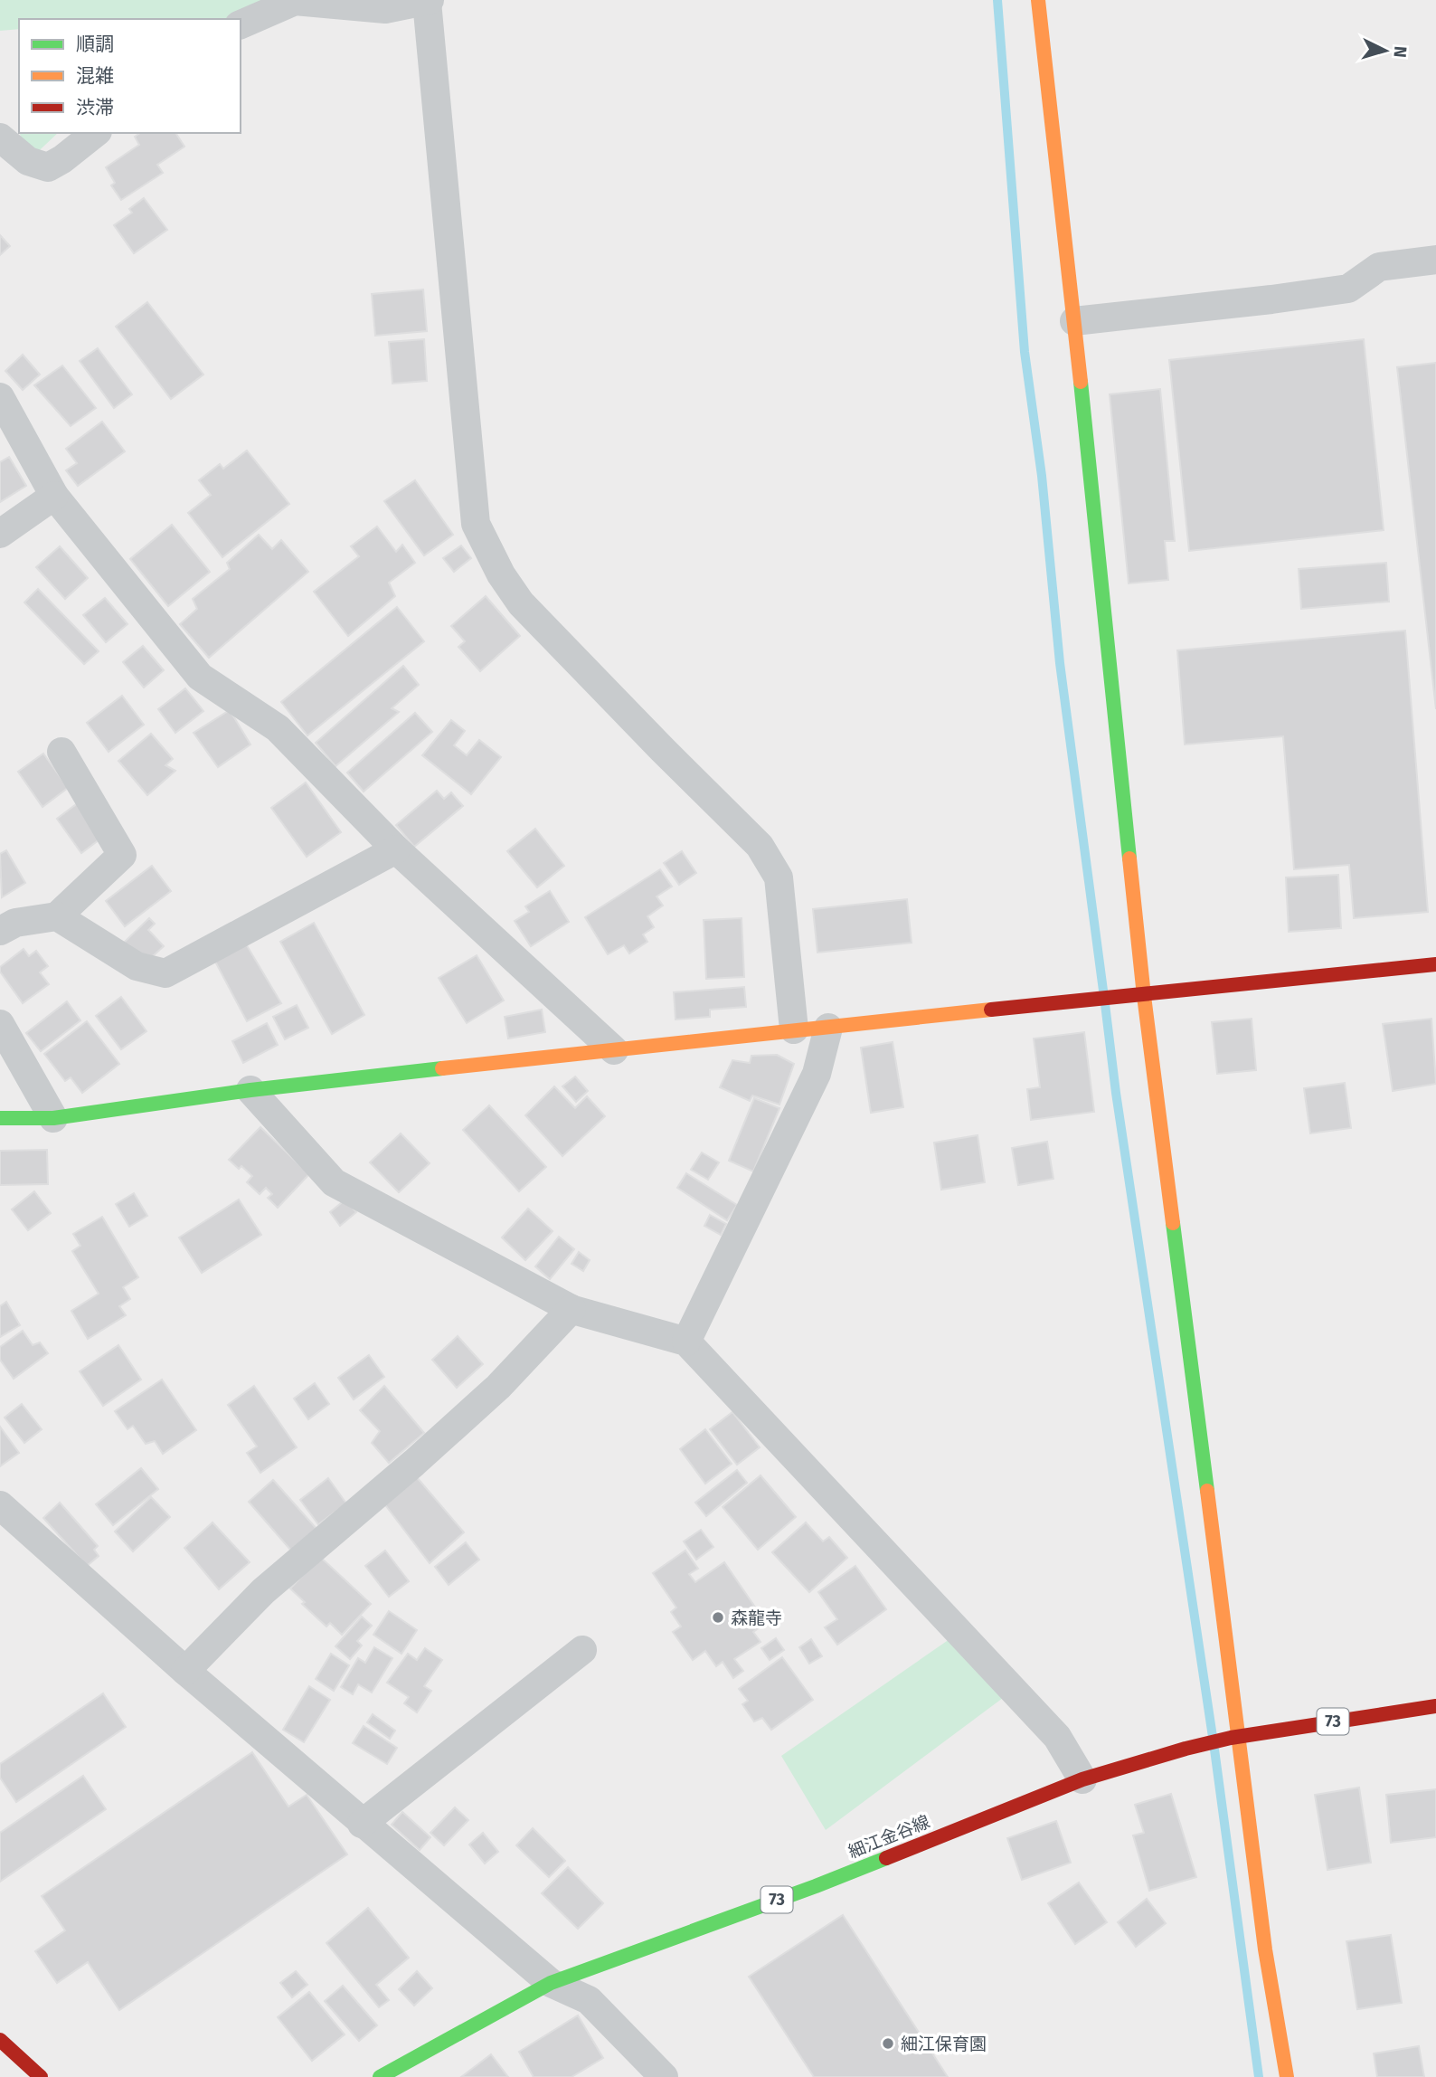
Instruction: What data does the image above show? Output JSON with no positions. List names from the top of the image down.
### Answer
{
  "streets": {
    "street": ["73", "細江金谷線"]
  },
  "places": ["森龍寺", "細江保育園"],
  "legend": ["順調", "混雑", "渋滞"],
  "north": "right"
}
